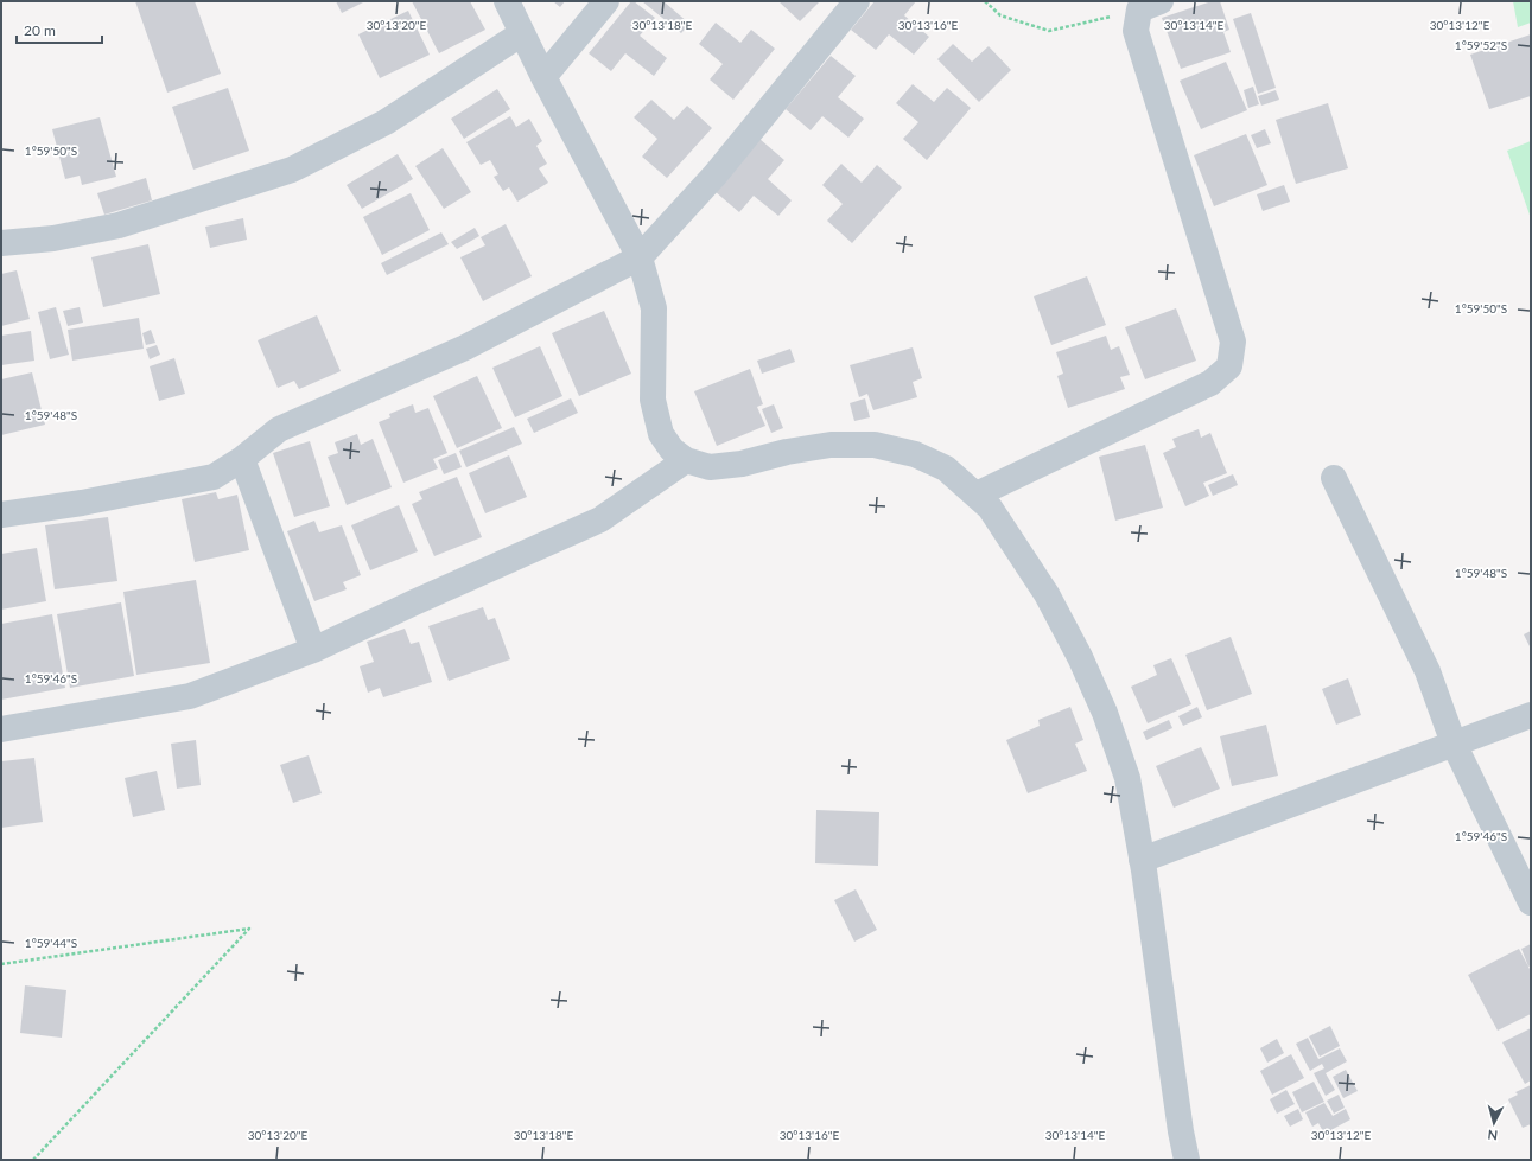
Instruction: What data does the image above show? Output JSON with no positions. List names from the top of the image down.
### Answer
{
  "scale_bar": "20 m",
  "north": "bottom",
  "coordinates": [
    "30°13'20\"E",
    "30°13'18\"E",
    "30°13'16\"E",
    "30°13'14\"E",
    "30°13'12\"E",
    "1°59'52\"S",
    "1°59'50\"S",
    "1°59'48\"S",
    "1°59'46\"S",
    "1°59'44\"S"
  ]
}
